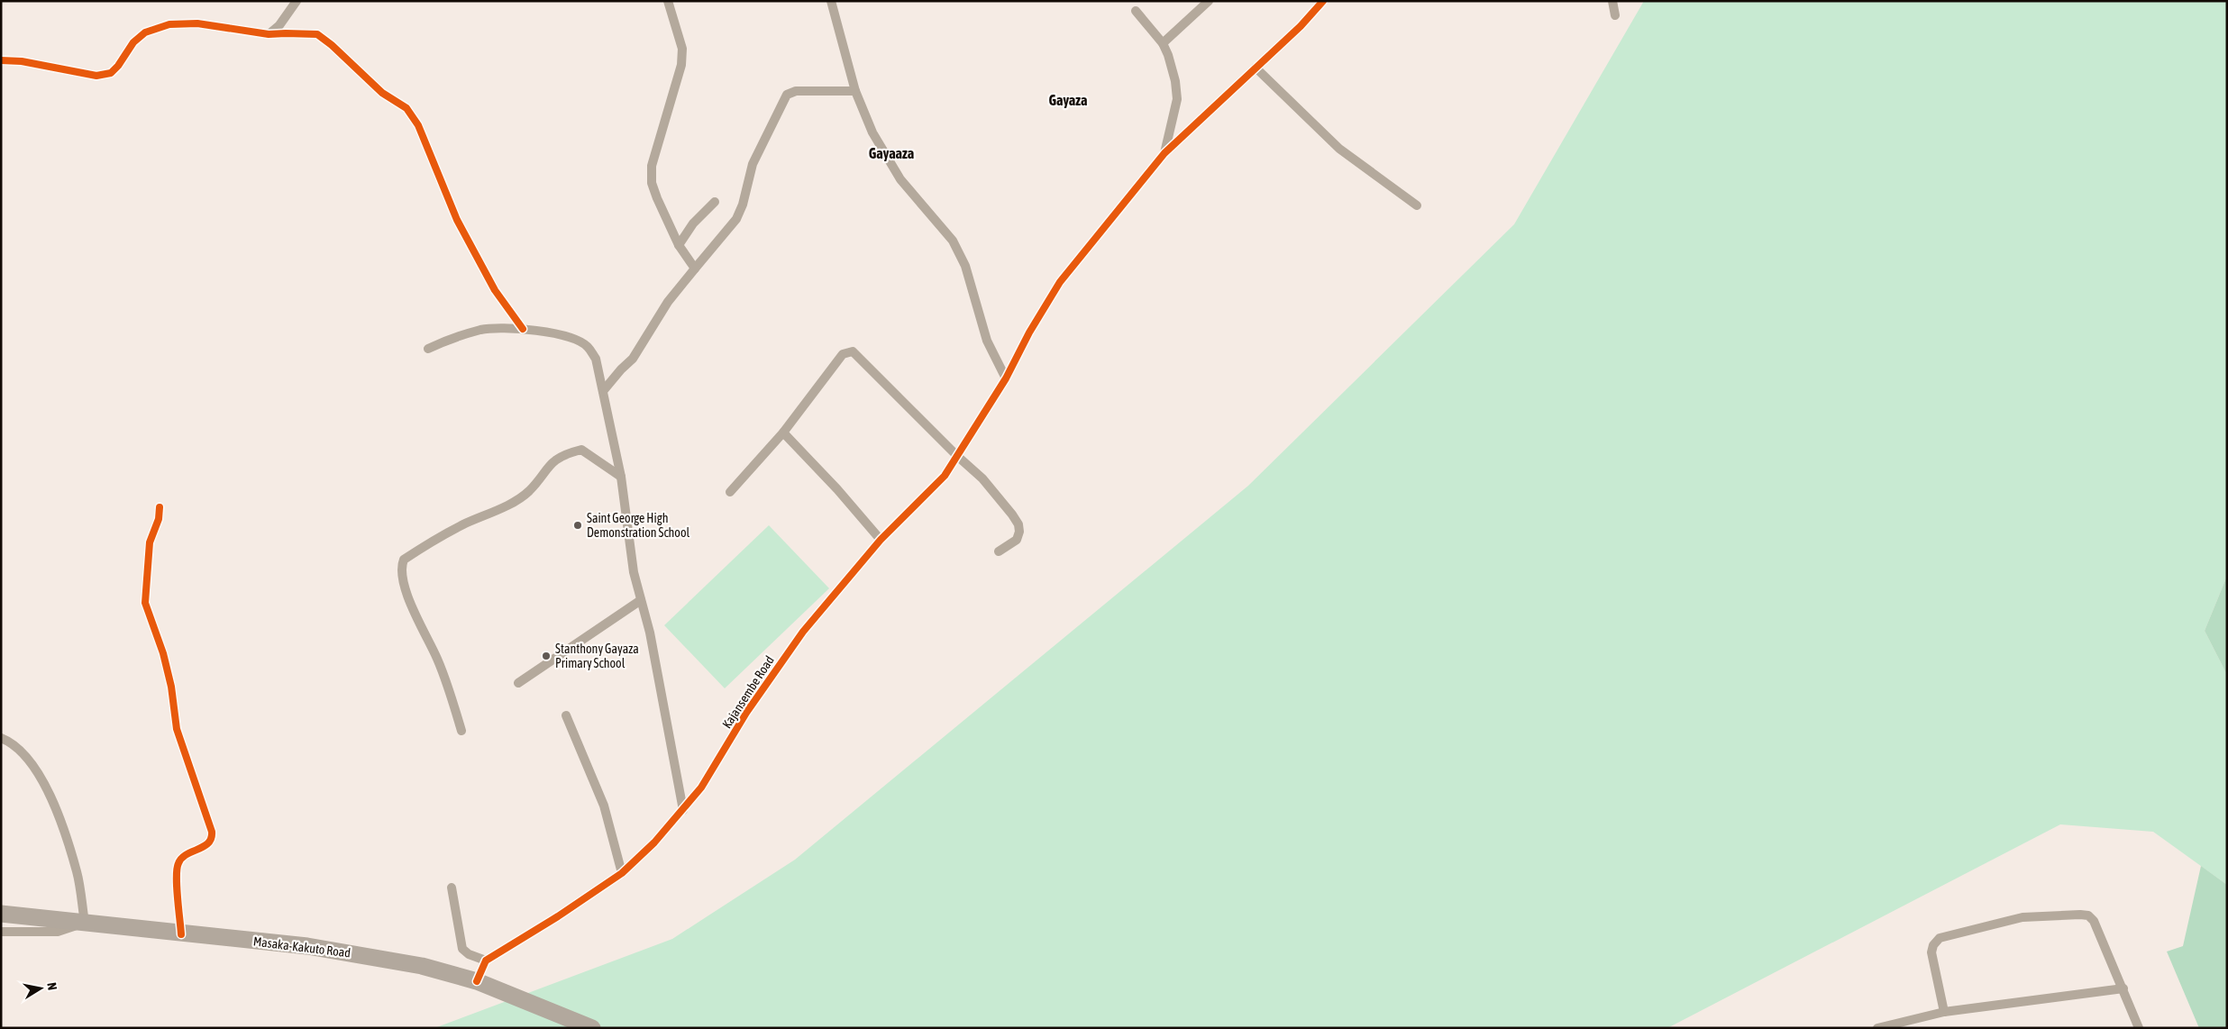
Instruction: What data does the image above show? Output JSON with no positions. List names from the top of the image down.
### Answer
{
  "streets": {
    "highway": ["Masaka-Kakuto Road"],
    "street": ["Kajansembe Road"]
  },
  "districts": ["Gayaza", "Gayaaza"],
  "places": ["Saint George High Demonstration School", "Stanthony Gayaza Primary School"],
  "north": "right"
}
